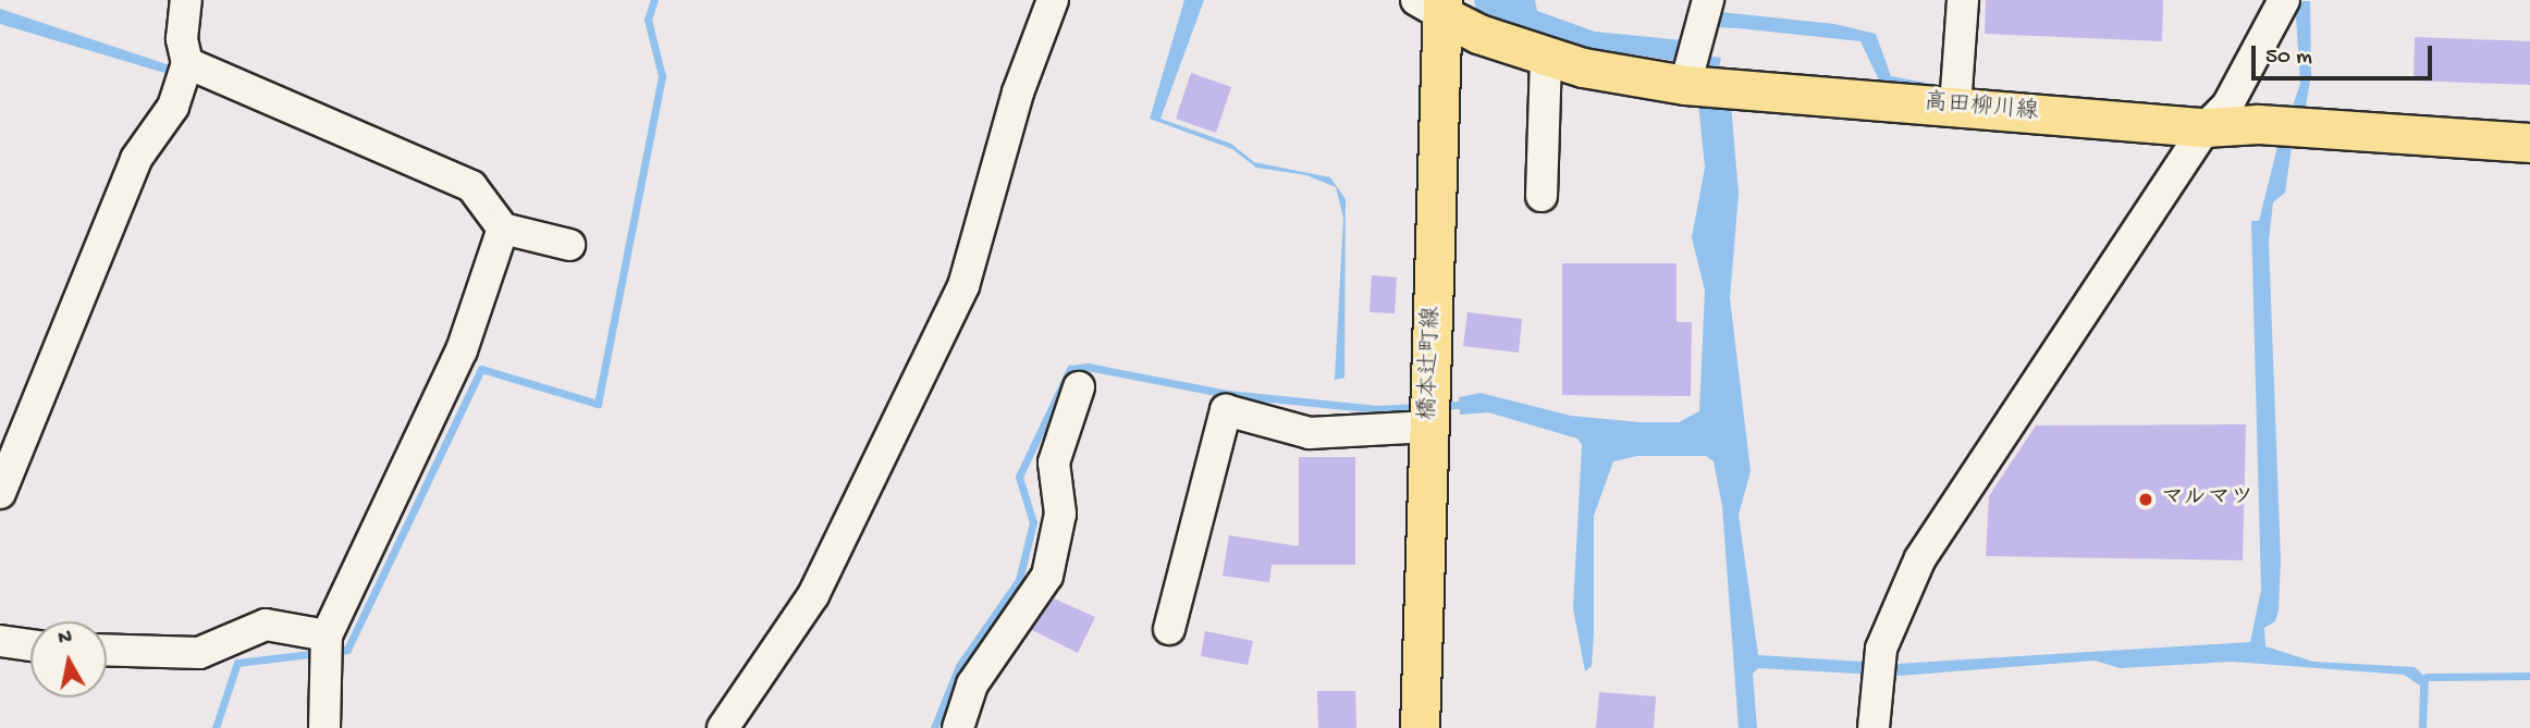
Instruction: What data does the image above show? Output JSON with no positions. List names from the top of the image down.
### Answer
{
  "streets": {
    "main road": ["高田柳川線", "橋本辻町線"]
  },
  "crossings": [
    ["高田柳川線", "橋本辻町線"]
  ],
  "places": ["マルマツ"],
  "scale_bar": "50 m",
  "north": "top"
}
